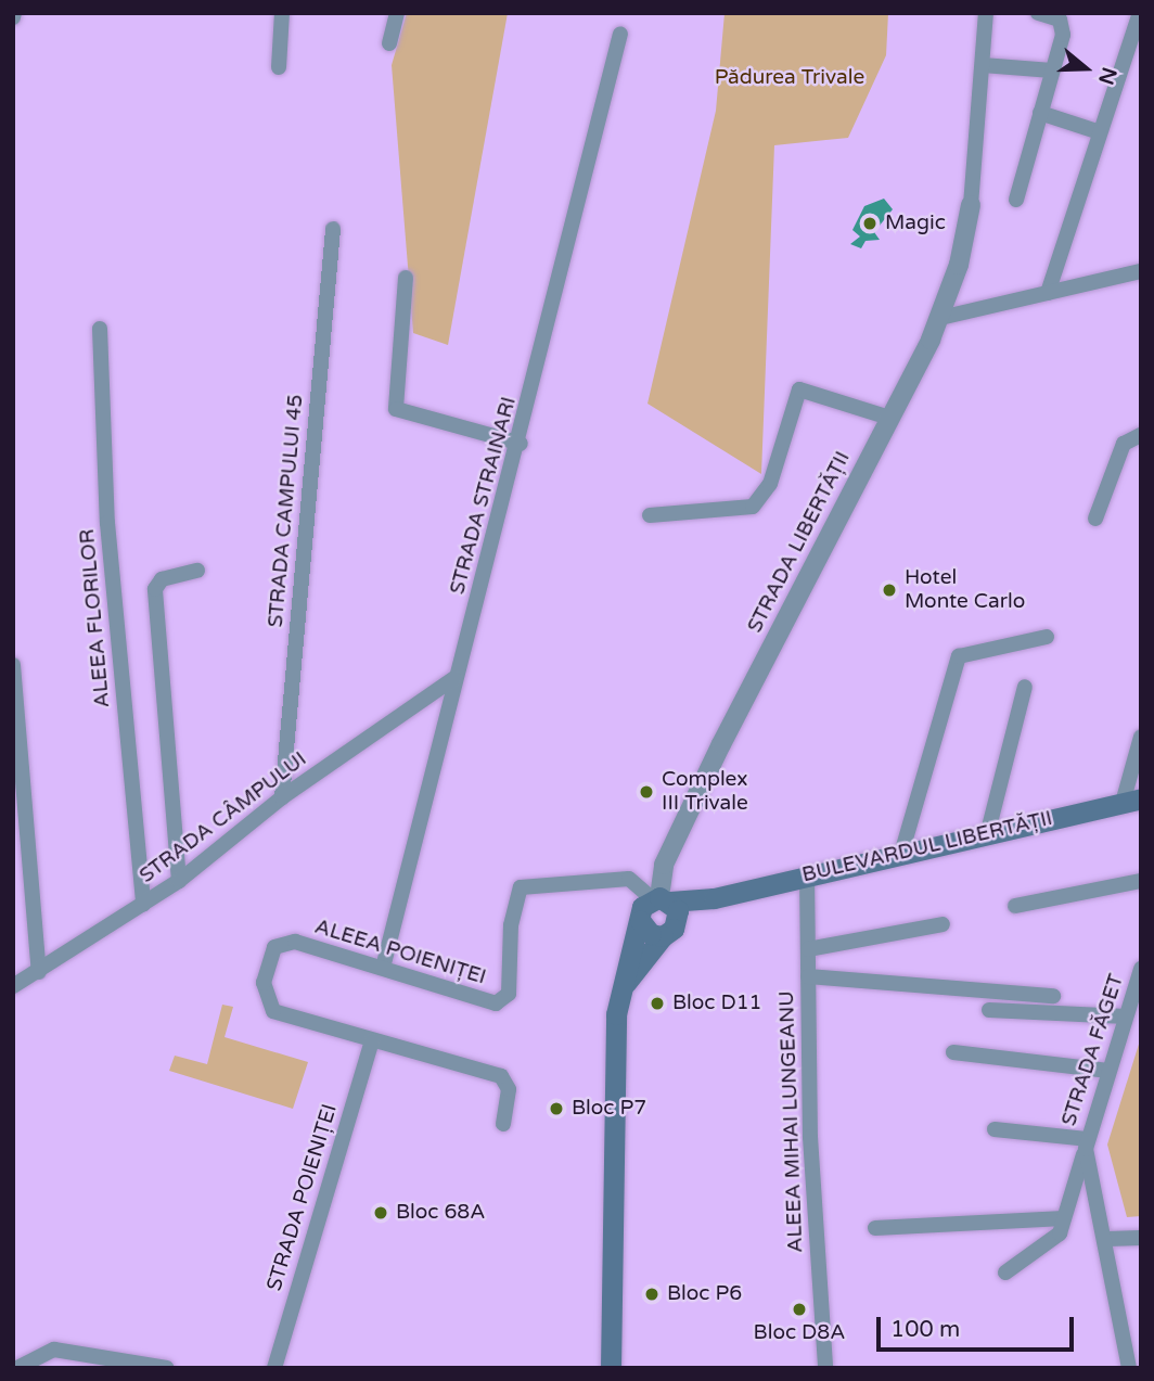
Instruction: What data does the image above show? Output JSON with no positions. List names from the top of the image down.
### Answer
{
  "streets": {
    "main road": ["BULEVARDUL LIBERTĂȚII"],
    "street": [
      "STRADA STRAINARI",
      "STRADA CAMPULUI 45",
      "STRADA LIBERTĂȚII",
      "ALEEA FLORILOR",
      "STRADA CÂMPULUI",
      "ALEEA POIENIȚEI",
      "STRADA FĂGET",
      "ALEEA MIHAI LUNGEANU",
      "STRADA POIENIȚEI"
    ]
  },
  "crossings": [
    ["STRADA STRAINARI", "STRADA CÂMPULUI"],
    ["STRADA STRAINARI", "ALEEA POIENIȚEI"],
    ["STRADA CAMPULUI 45", "STRADA CÂMPULUI"],
    ["STRADA LIBERTĂȚII", "BULEVARDUL LIBERTĂȚII"],
    ["STRADA LIBERTĂȚII", "ALEEA POIENIȚEI"],
    ["ALEEA FLORILOR", "STRADA CÂMPULUI"],
    ["BULEVARDUL LIBERTĂȚII", "ALEEA POIENIȚEI"],
    ["BULEVARDUL LIBERTĂȚII", "ALEEA MIHAI LUNGEANU"],
    ["ALEEA POIENIȚEI", "STRADA POIENIȚEI"]
  ],
  "parks": ["Pădurea Trivale"],
  "places": [
    "Magic",
    "Hotel Monte Carlo",
    "Complex III Trivale",
    "Bloc D11",
    "Bloc P7",
    "Bloc 68A",
    "Bloc P6",
    "Bloc D8A"
  ],
  "scale_bar": "100 m",
  "north": "right"
}
